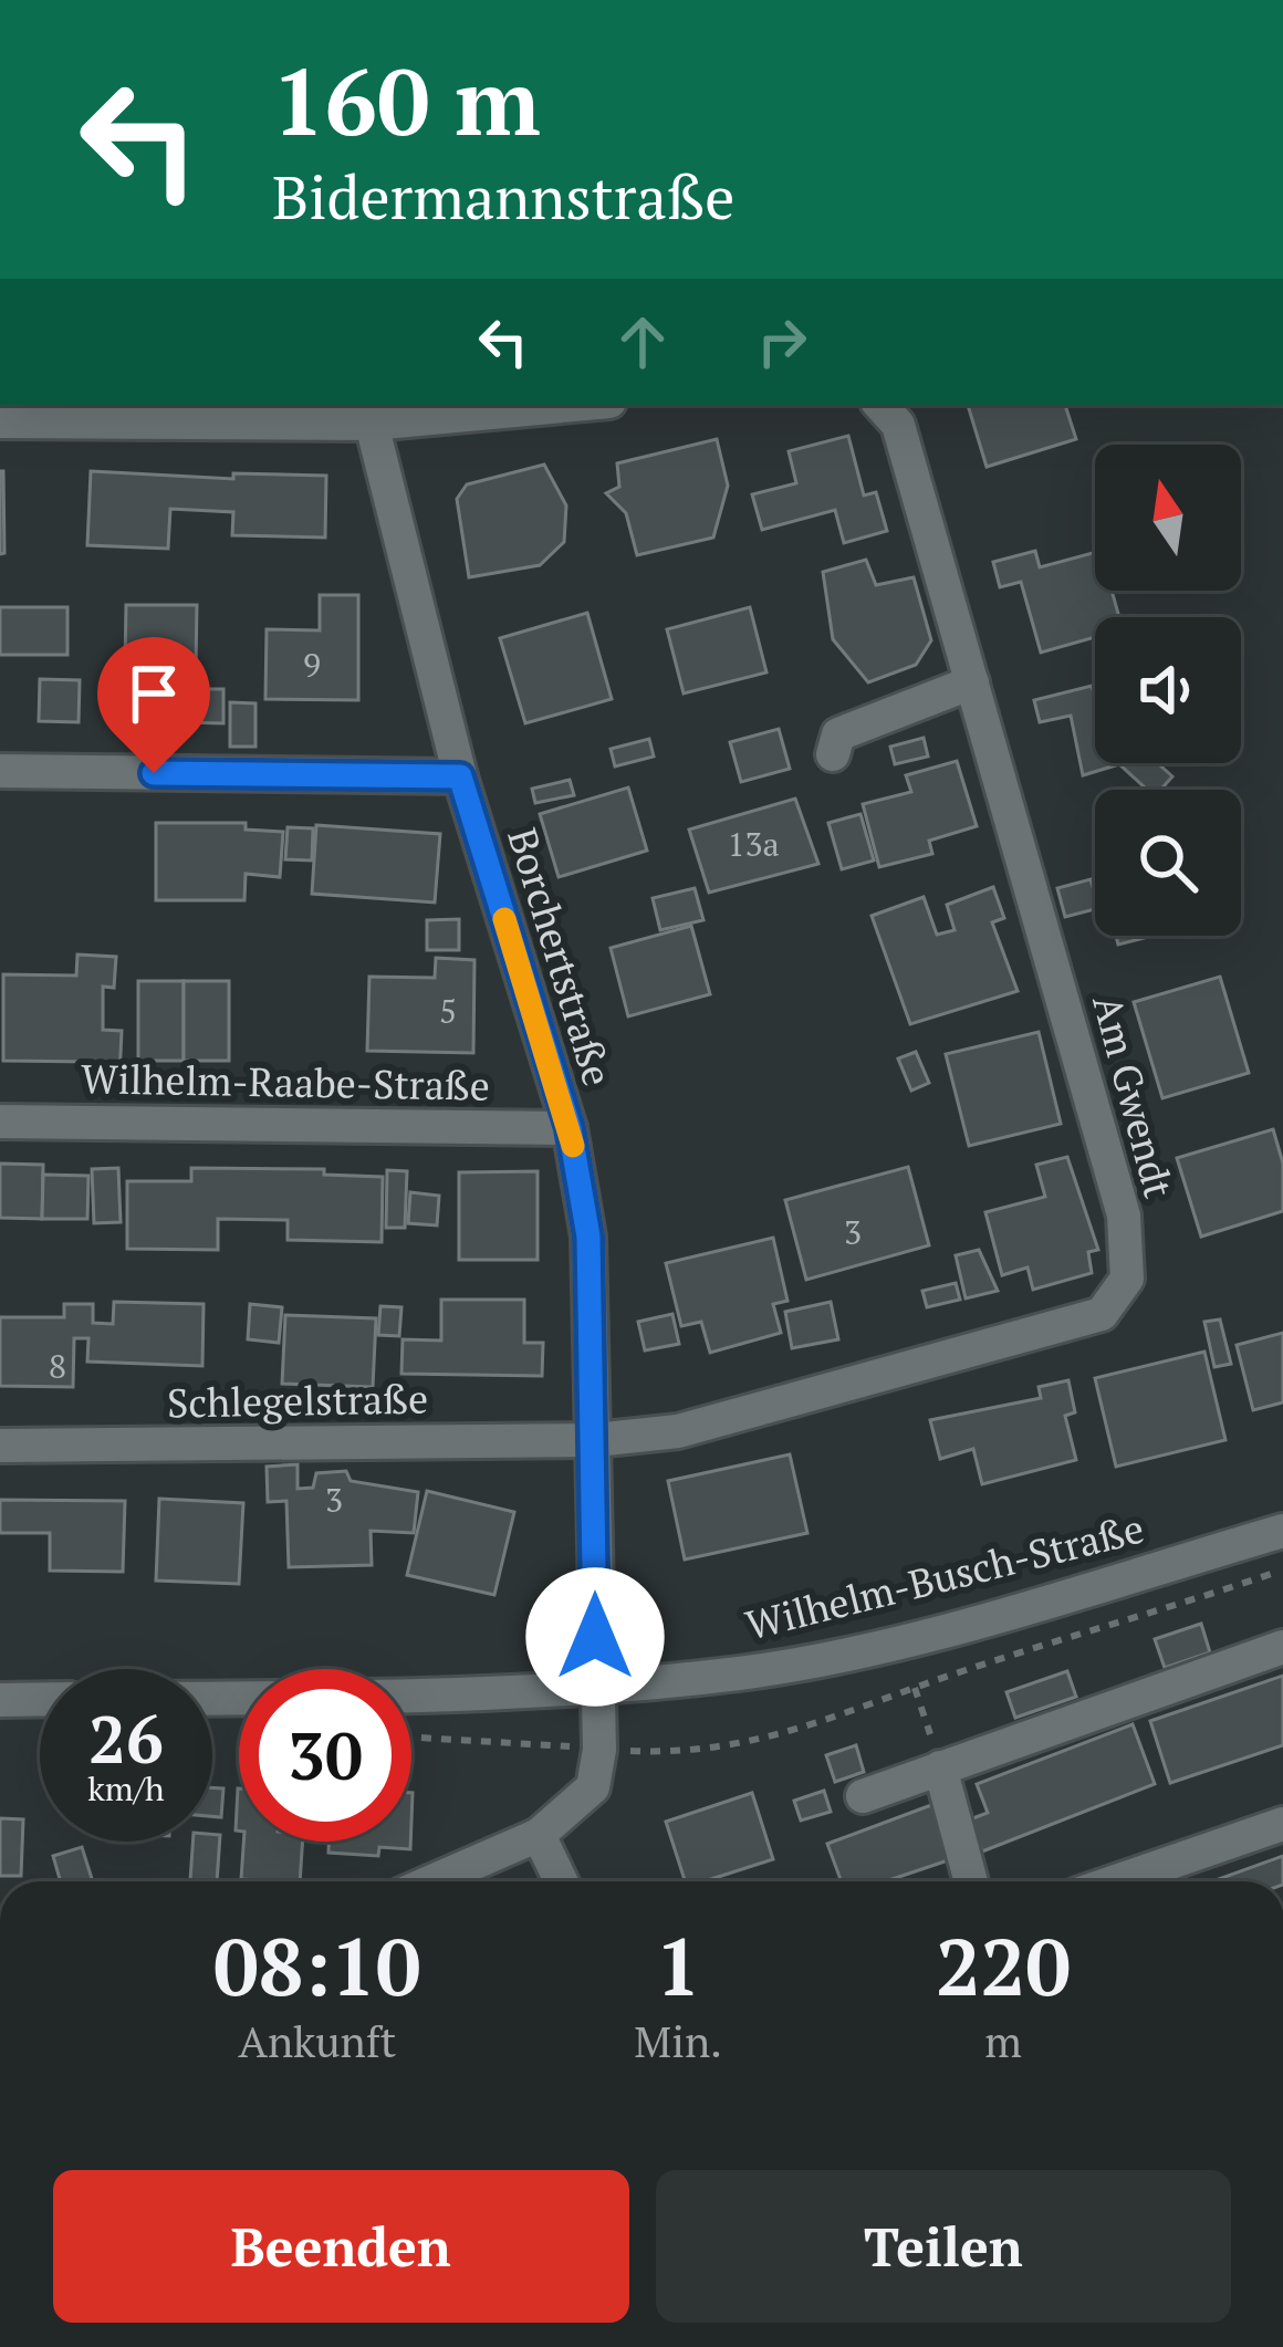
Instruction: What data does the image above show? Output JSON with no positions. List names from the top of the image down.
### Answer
{
  "streets": {
    "street": [
      "Borchertstraße",
      "Wilhelm-Raabe-Straße",
      "Am Gwendt",
      "Schlegelstraße",
      "Wilhelm-Busch-Straße"
    ]
  },
  "crossings": [
    ["Borchertstraße", "Wilhelm-Raabe-Straße"],
    ["Borchertstraße", "Am Gwendt"],
    ["Borchertstraße", "Schlegelstraße"],
    ["Borchertstraße", "Wilhelm-Busch-Straße"],
    ["Am Gwendt", "Schlegelstraße"]
  ],
  "house_numbers": [
    "9",
    "13a",
    "5",
    "3",
    "8",
    "3"
  ],
  "north": "top",
  "page": {
    "turn": ["160 m", "Bidermannstraße"],
    "speed": "26 km/h",
    "limit": "30",
    "eta": [
      "08:10",
      "Ankunft",
      "1",
      "Min.",
      "220",
      "m"
    ],
    "buttons": ["Beenden", "Teilen"]
  }
}
